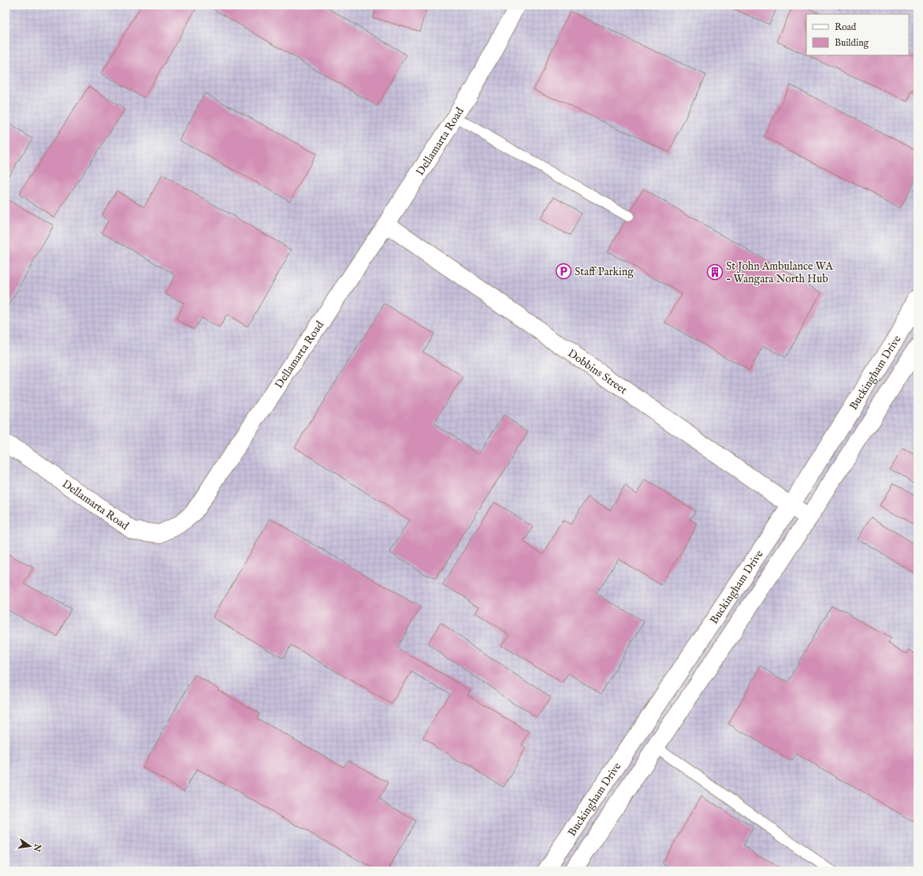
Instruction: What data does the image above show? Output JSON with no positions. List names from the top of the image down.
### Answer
{
  "streets": {
    "street": ["Dellamarta Road", "Dobbins Street", "Buckingham Drive"]
  },
  "crossings": [
    ["Dellamarta Road", "Dobbins Street"],
    ["Dobbins Street", "Buckingham Drive"]
  ],
  "places": {
    "parking": ["Staff Parking"],
    "building": ["St John Ambulance WA - Wangara North Hub"]
  },
  "legend": ["Road", "Building"],
  "north": "right"
}
